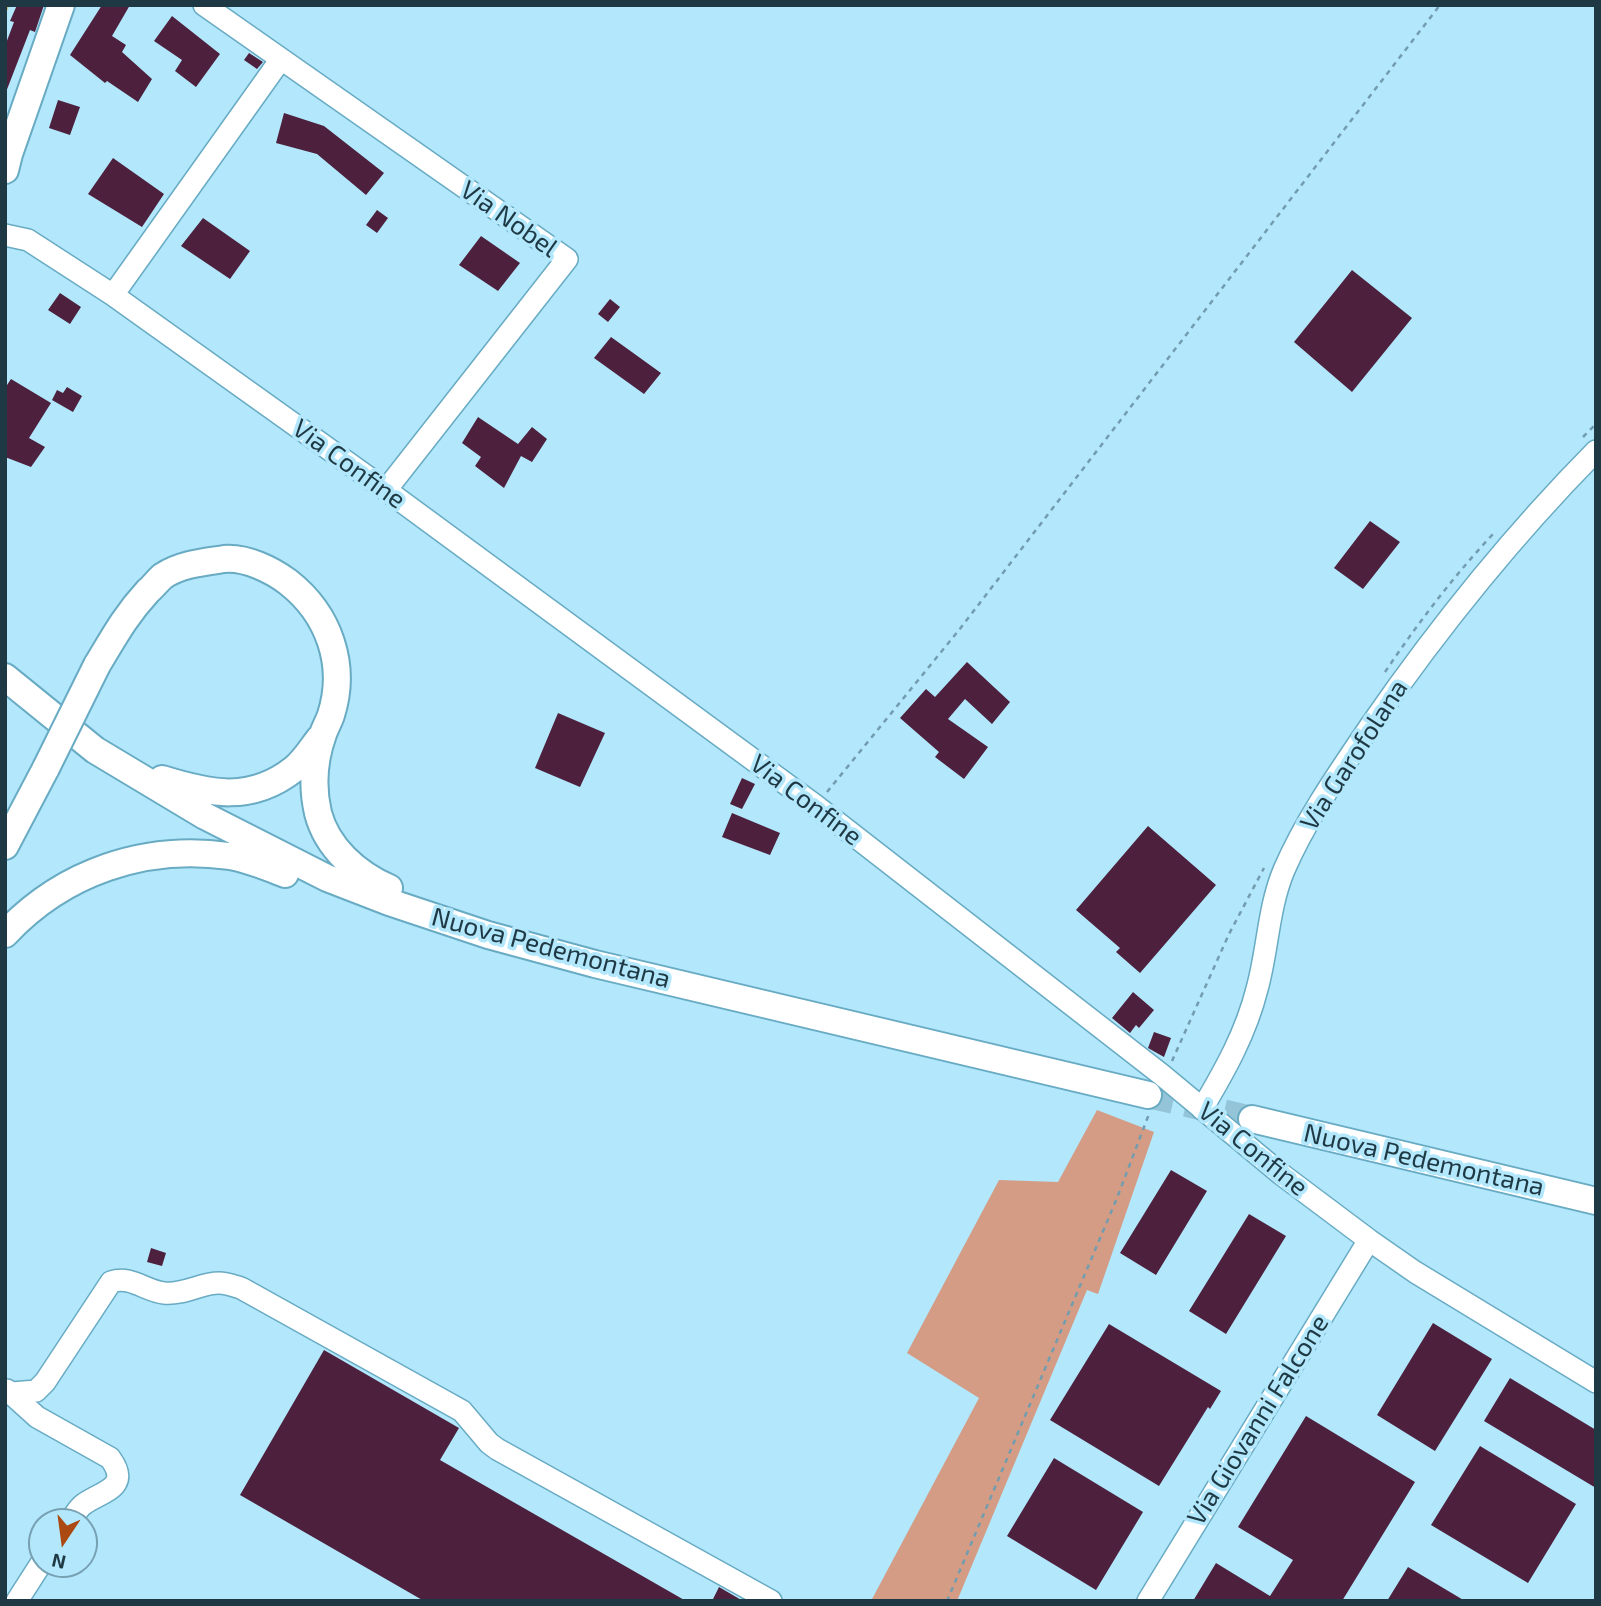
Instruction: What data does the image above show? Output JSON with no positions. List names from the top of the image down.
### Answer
{
  "streets": {
    "main road": ["Nuova Pedemontana"],
    "street": [
      "Via Nobel",
      "Via Confine",
      "Via Garofolana",
      "Via Giovanni Falcone"
    ]
  },
  "crossings": [
    ["Via Nobel", "Via Confine"],
    ["Via Confine", "Via Garofolana"],
    ["Via Confine", "Via Giovanni Falcone"]
  ],
  "north": "bottom"
}
